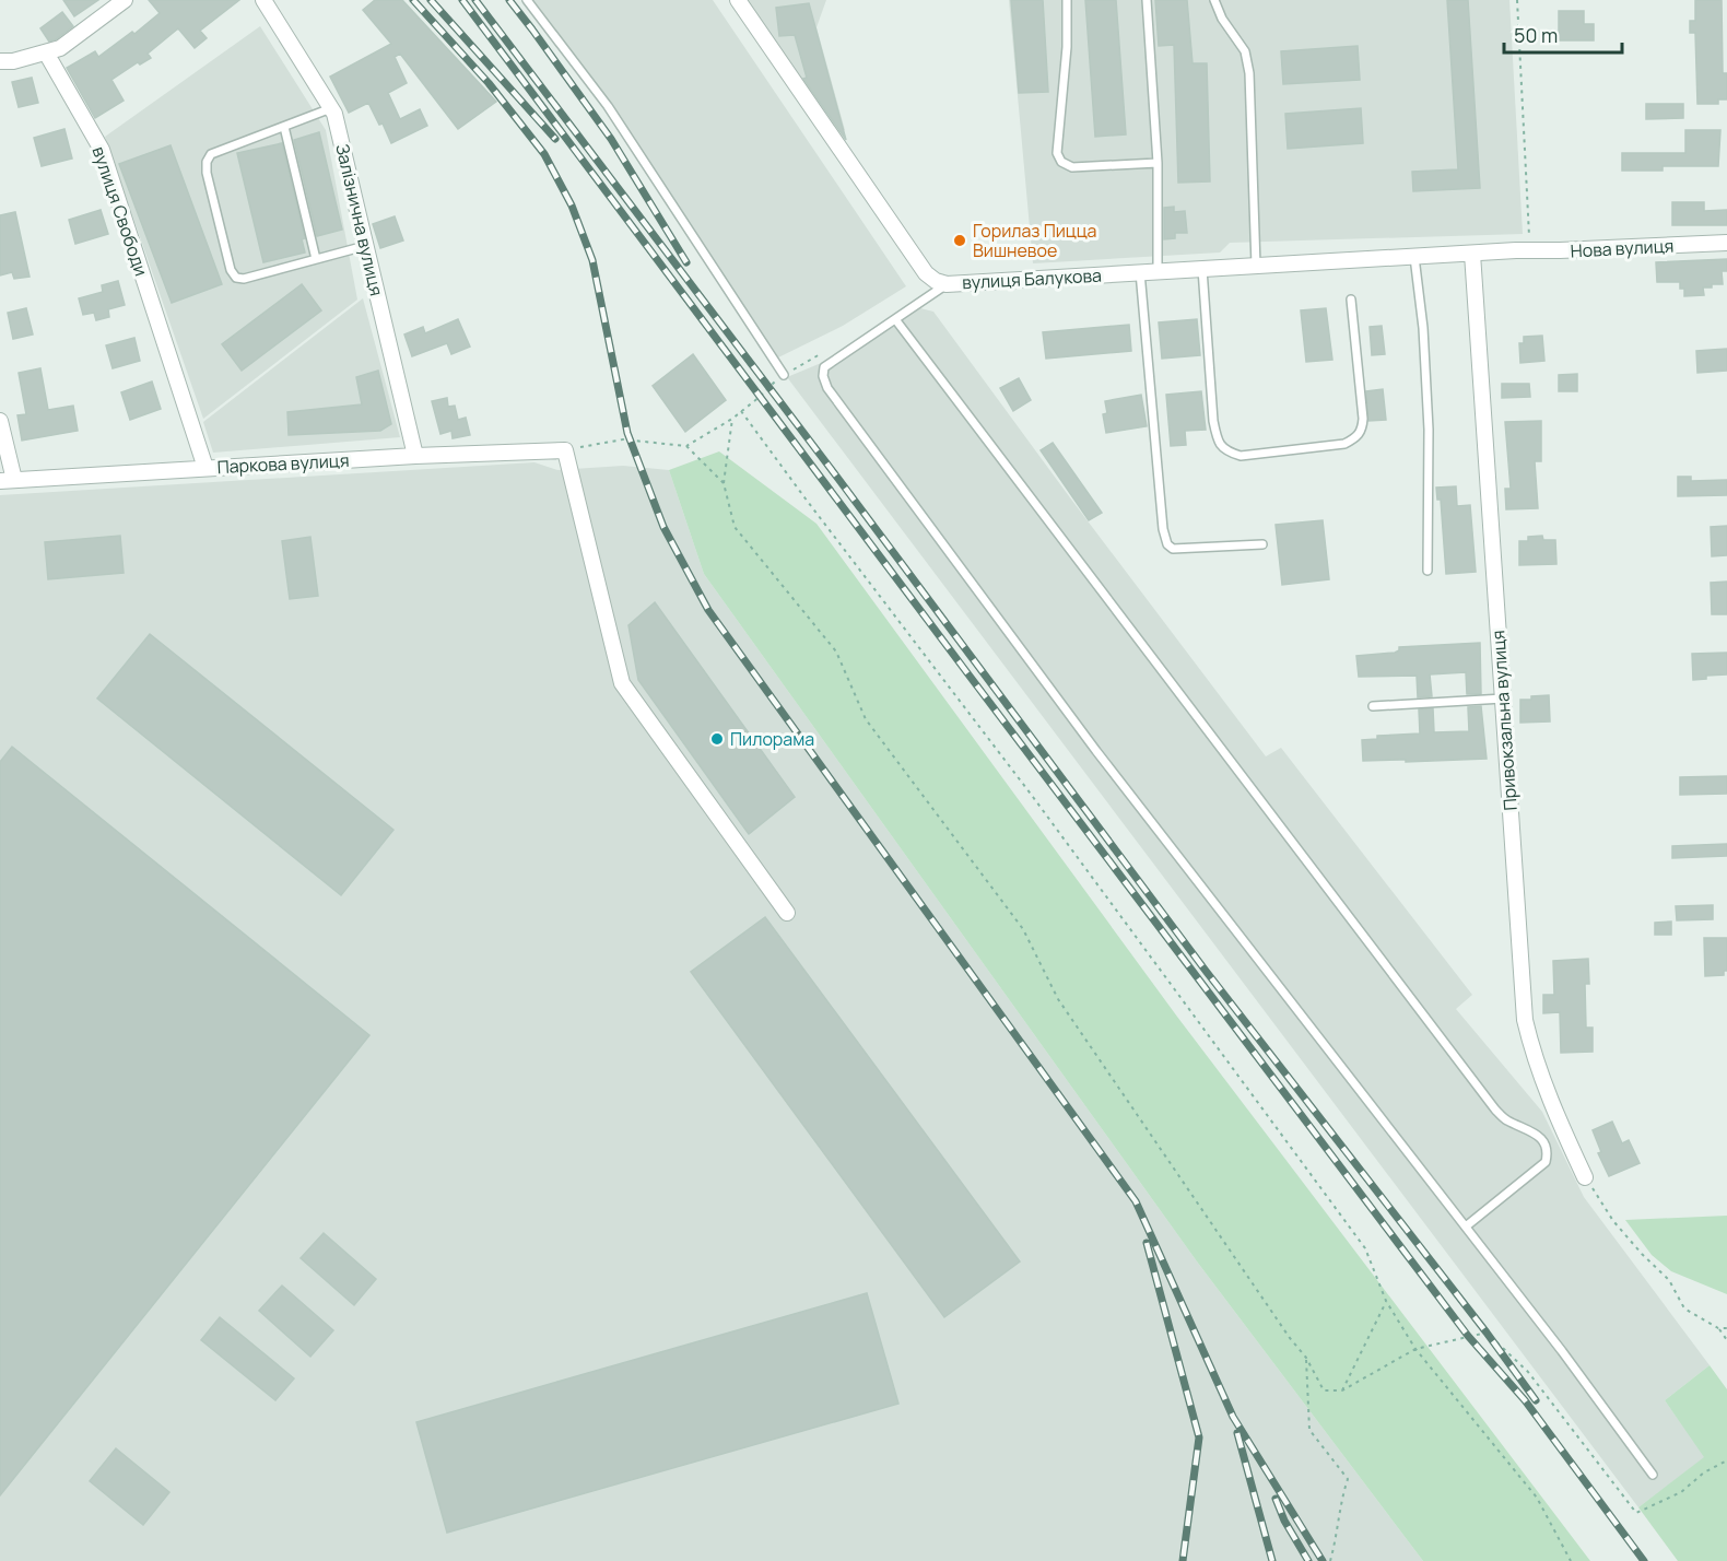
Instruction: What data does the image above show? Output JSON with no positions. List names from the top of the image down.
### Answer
{
  "streets": {
    "street": [
      "вулиця Свободи",
      "Залізнична вулиця",
      "Нова вулиця",
      "вулиця Балукова",
      "Паркова вулиця",
      "Привокзальна вулиця"
    ]
  },
  "crossings": [
    ["вулиця Свободи", "Паркова вулиця"],
    ["Залізнична вулиця", "Паркова вулиця"],
    ["Нова вулиця", "вулиця Балукова"],
    ["Нова вулиця", "Привокзальна вулиця"],
    ["вулиця Балукова", "Привокзальна вулиця"]
  ],
  "places": ["Горилаз Пицца Вишневое", "Пилорама"],
  "scale_bar": "50 m"
}
